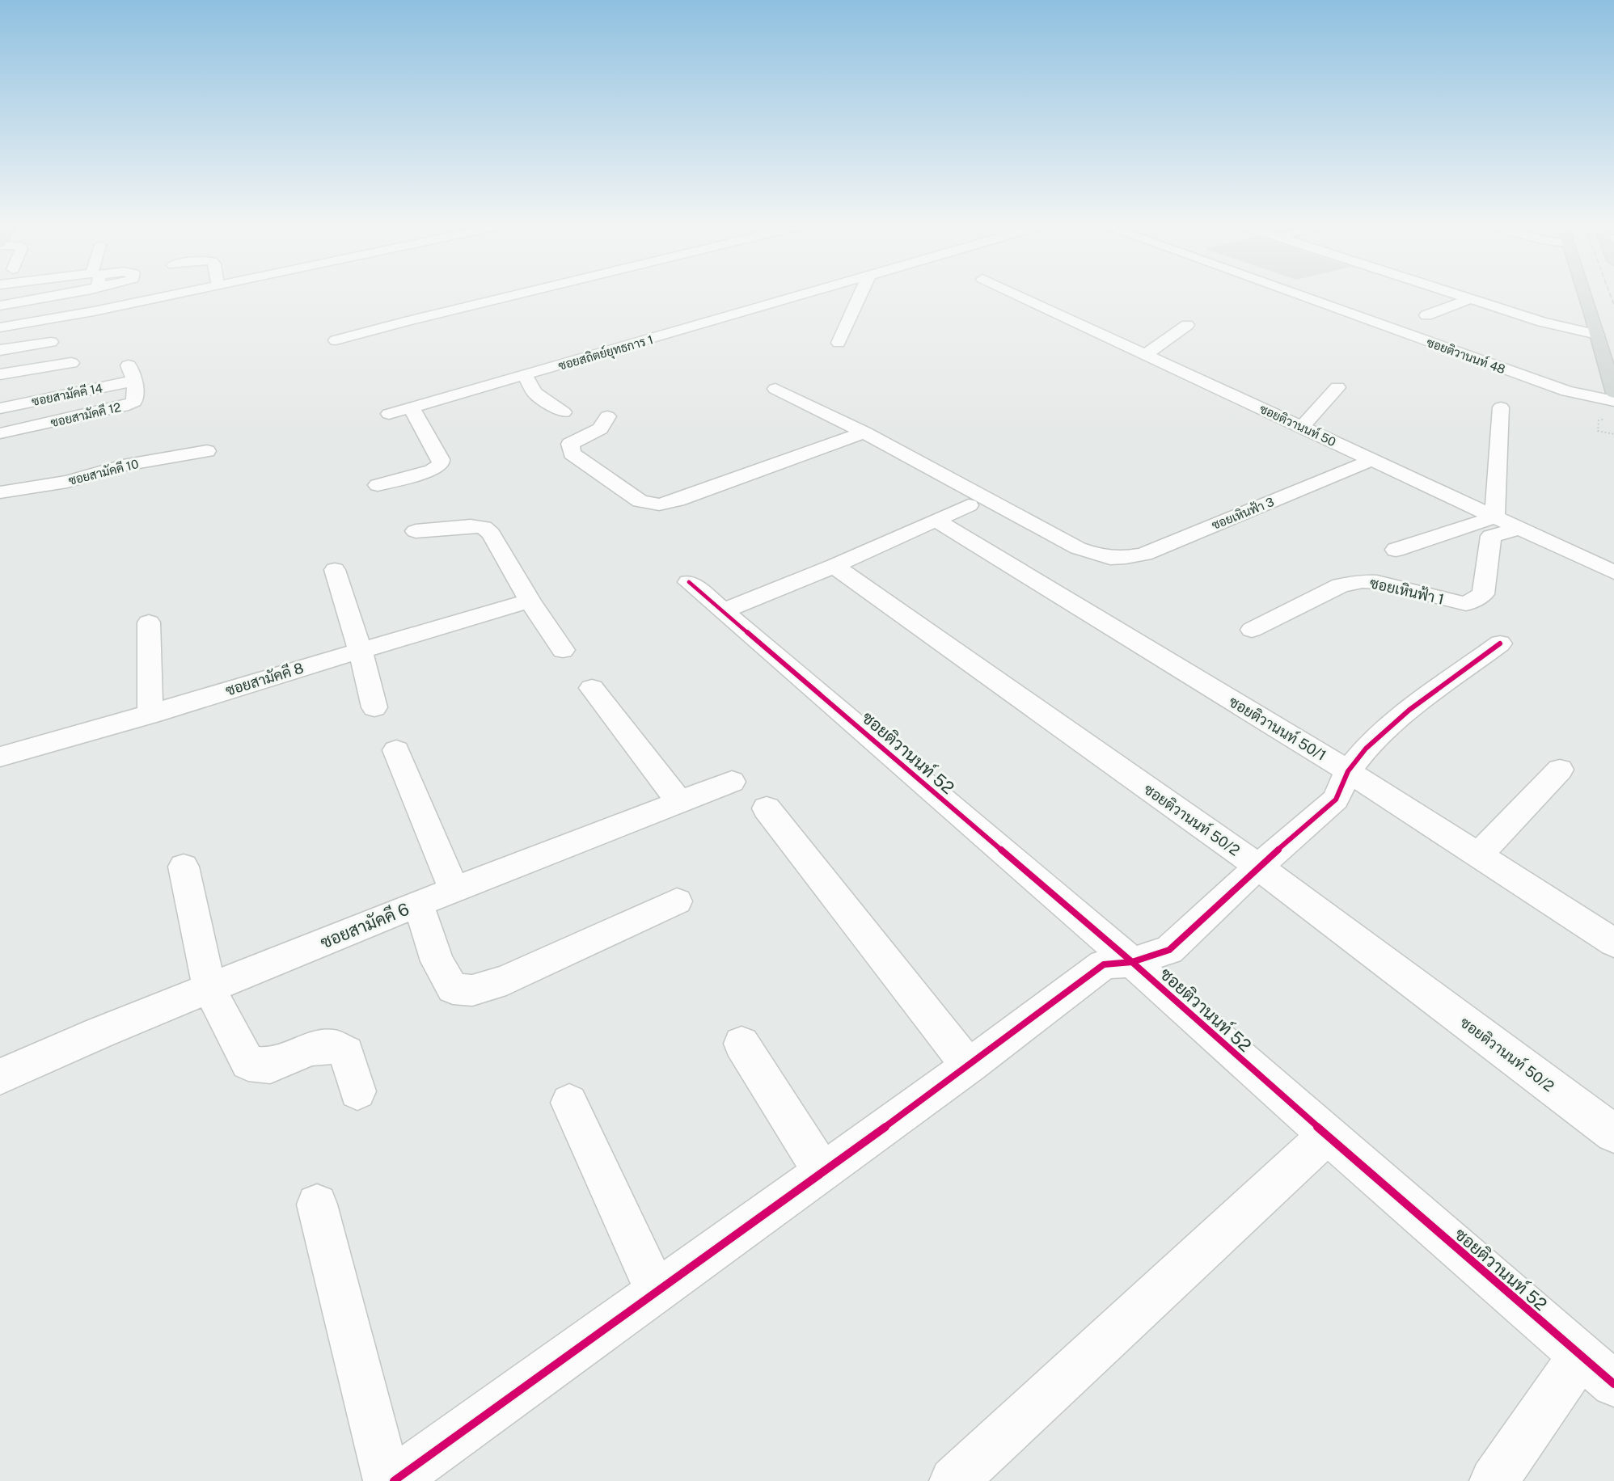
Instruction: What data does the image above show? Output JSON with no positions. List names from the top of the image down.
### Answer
{
  "streets": {
    "street": [
      "ซอยสถิตย์ยุทธการ 1",
      "ซอยติวานนท์ 48",
      "ซอยสามัคคี 14",
      "ซอยสามัคคี 12",
      "ซอยติวานนท์ 50",
      "ซอยสามัคคี 10",
      "ซอยเหินฟ้า 3",
      "ซอยเหินฟ้า 1",
      "ซอยสามัคคี 8",
      "ซอยติวานนท์ 50/1",
      "ซอยติวานนท์ 52",
      "ซอยติวานนท์ 50/2",
      "ซอยสามัคคี 6"
    ]
  },
  "crossings": [
    ["ซอยสามัคคี 14", "ซอยสามัคคี 12"],
    ["ซอยติวานนท์ 50", "ซอยเหินฟ้า 3"],
    ["ซอยติวานนท์ 50", "ซอยเหินฟ้า 1"]
  ]
}
